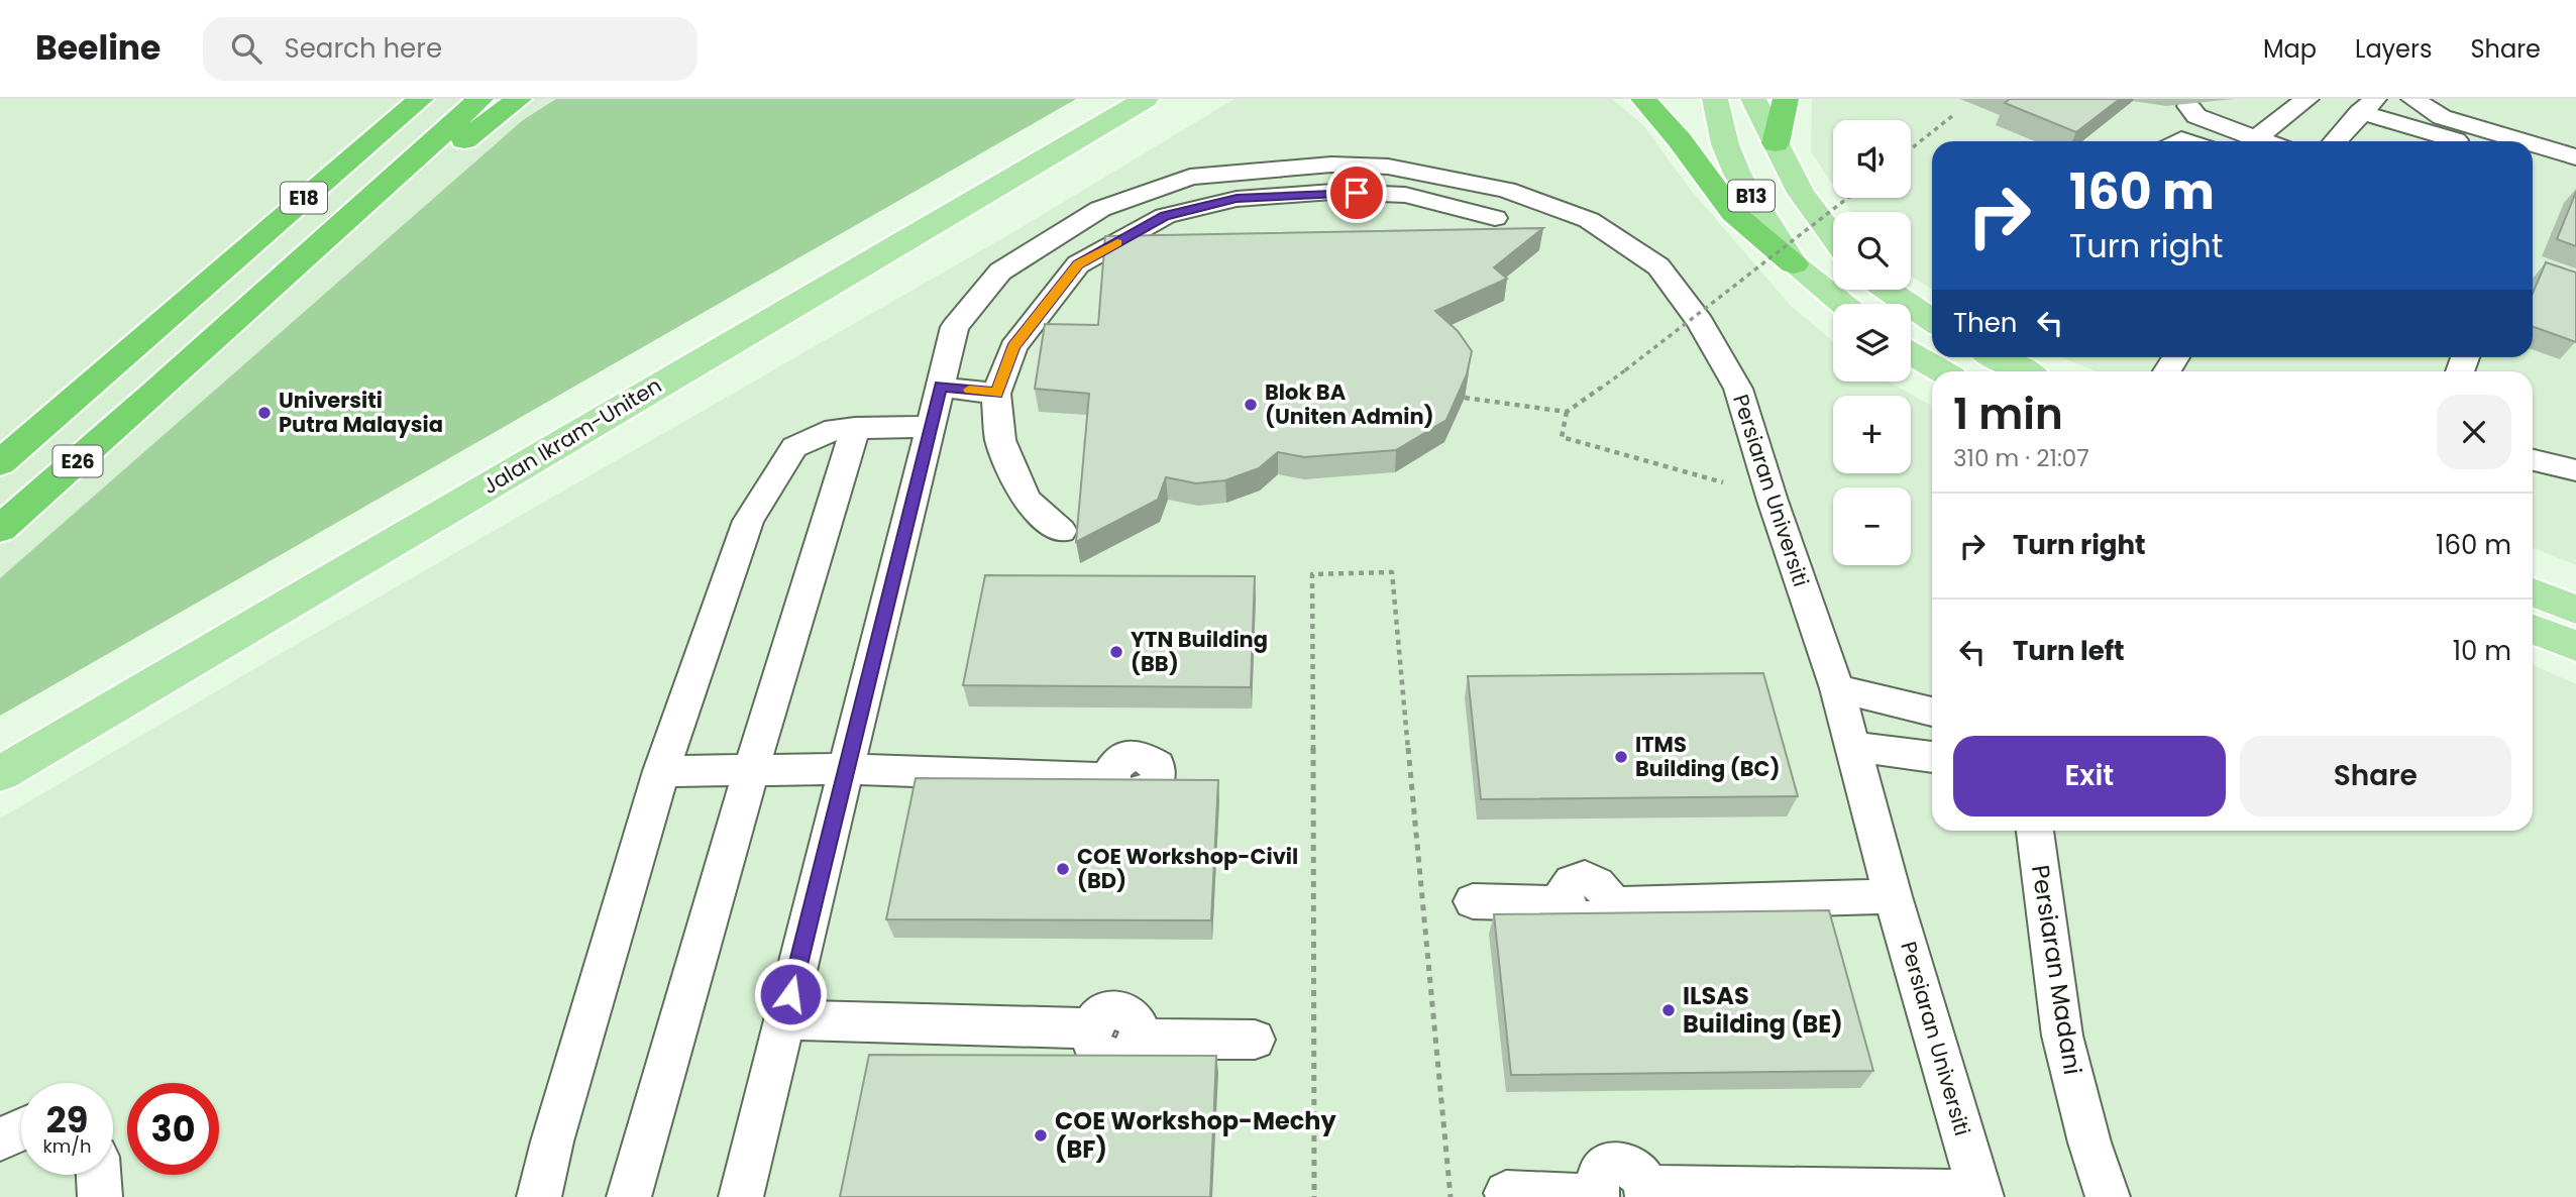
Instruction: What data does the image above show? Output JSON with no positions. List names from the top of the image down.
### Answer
{
  "streets": {
    "highway": ["E18", "E26"],
    "main road": ["B13", "Jalan Ikram-Uniten"],
    "street": ["Persiaran Universiti", "Persiaran Madani"]
  },
  "crossings": [
    ["E18", "E26"]
  ],
  "places": [
    "Blok BA (Uniten Admin)",
    "Universiti Putra Malaysia",
    "YTN Building (BB)",
    "ITMS Building (BC)",
    "COE Workshop-Civil (BD)",
    "ILSAS Building (BE)",
    "COE Workshop-Mechy (BF)"
  ],
  "page": {
    "header": "Beeline",
    "search": "Search here",
    "nav": ["Map", "Layers", "Share"],
    "map_buttons": ["+", "−"],
    "turn": ["160 m", "Turn right"],
    "then": "Then",
    "heading": ["1 min", "310 m · 21:07"],
    "list": [
      {
        "name": "Turn right",
        "value": "160 m"
      },
      {
        "name": "Turn left",
        "value": "10 m"
      }
    ],
    "buttons": ["Exit", "Share"],
    "speed": "29 km/h",
    "limit": "30"
  }
}
